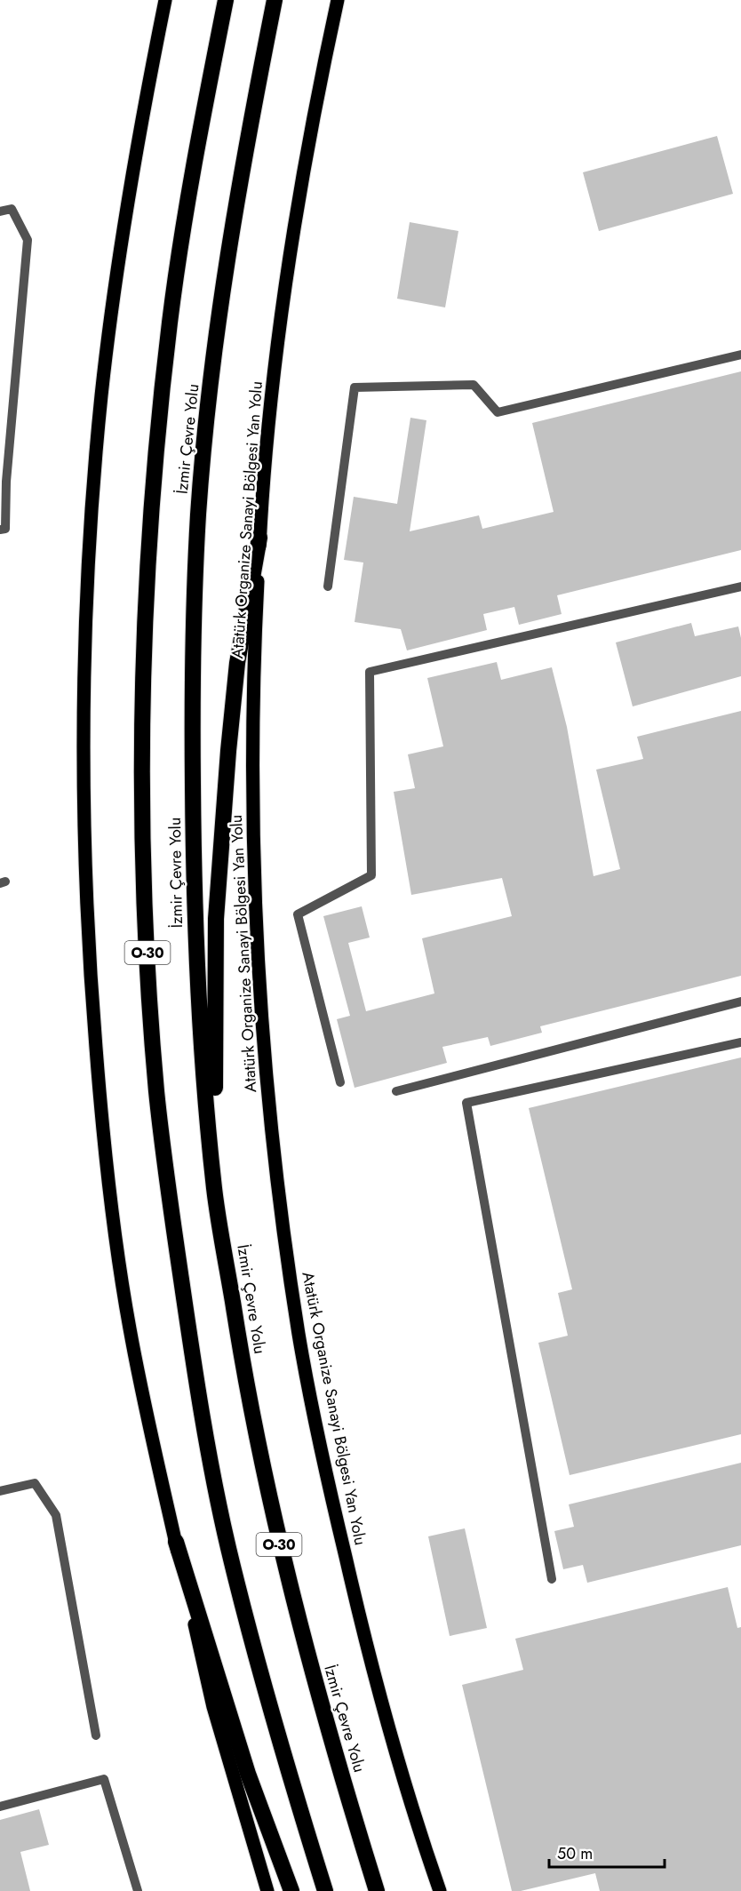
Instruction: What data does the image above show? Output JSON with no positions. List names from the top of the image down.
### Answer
{
  "streets": {
    "highway": ["İzmir Çevre Yolu", "O-30"],
    "main road": ["Atatürk Organize Sanayi Bölgesi Yan Yolu"]
  },
  "scale_bar": "50 m"
}
